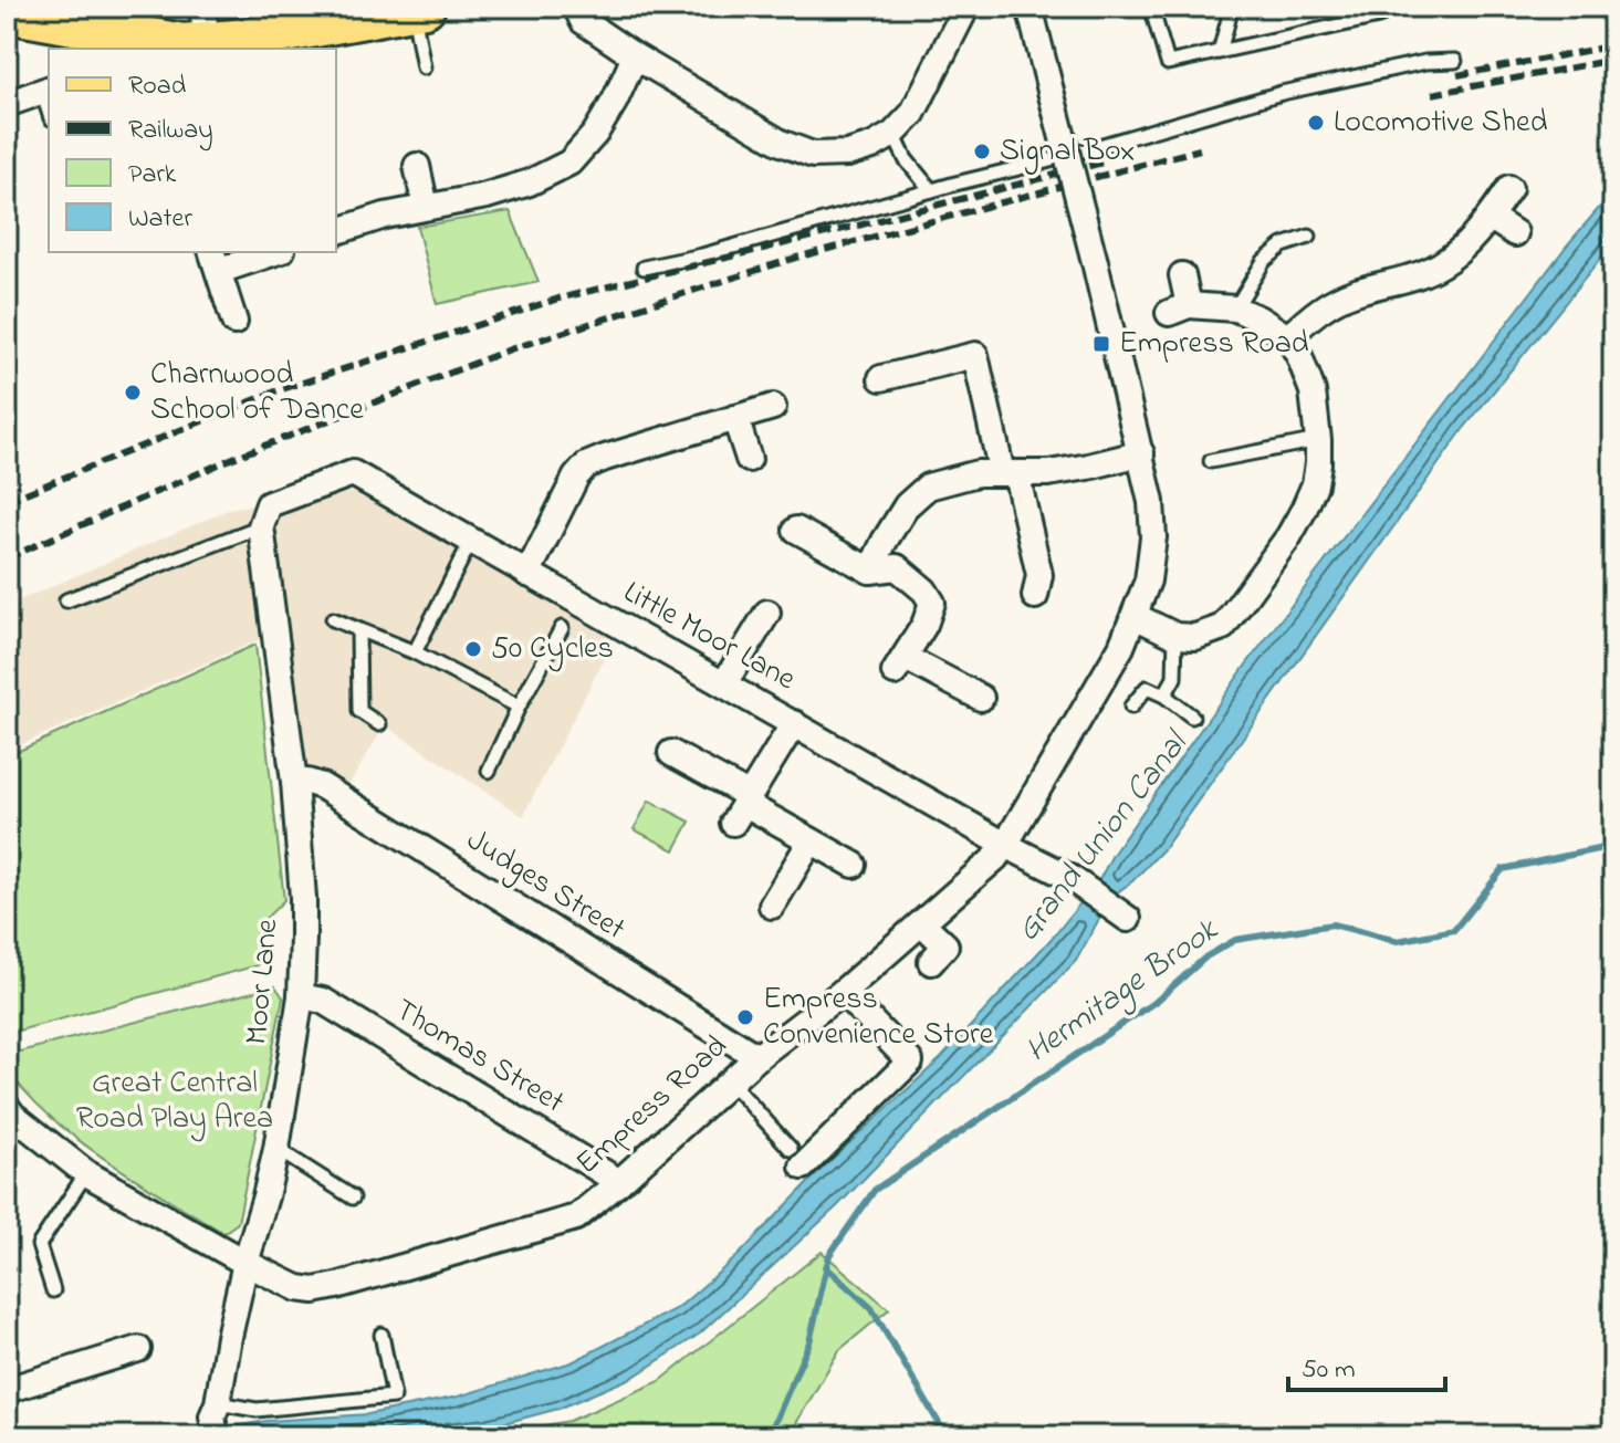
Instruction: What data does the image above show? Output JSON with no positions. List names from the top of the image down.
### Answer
{
  "streets": {
    "street": [
      "Little Moor Lane",
      "Judges Street",
      "Moor Lane",
      "Thomas Street",
      "Empress Road"
    ]
  },
  "crossings": [
    ["Little Moor Lane", "Moor Lane"],
    ["Little Moor Lane", "Empress Road"],
    ["Judges Street", "Moor Lane"],
    ["Judges Street", "Empress Road"],
    ["Moor Lane", "Thomas Street"],
    ["Moor Lane", "Empress Road"],
    ["Thomas Street", "Empress Road"]
  ],
  "water": ["Grand Union Canal", "Hermitage Brook"],
  "parks": ["Great Central Road Play Area"],
  "places": {
    "other": [
      "Locomotive Shed",
      "Signal Box",
      "Charnwood School of Dance",
      "50 Cycles",
      "Empress Convenience Store"
    ],
    "transit": ["Empress Road"]
  },
  "legend": [
    "Road",
    "Railway",
    "Park",
    "Water"
  ],
  "scale_bar": "50 m"
}
